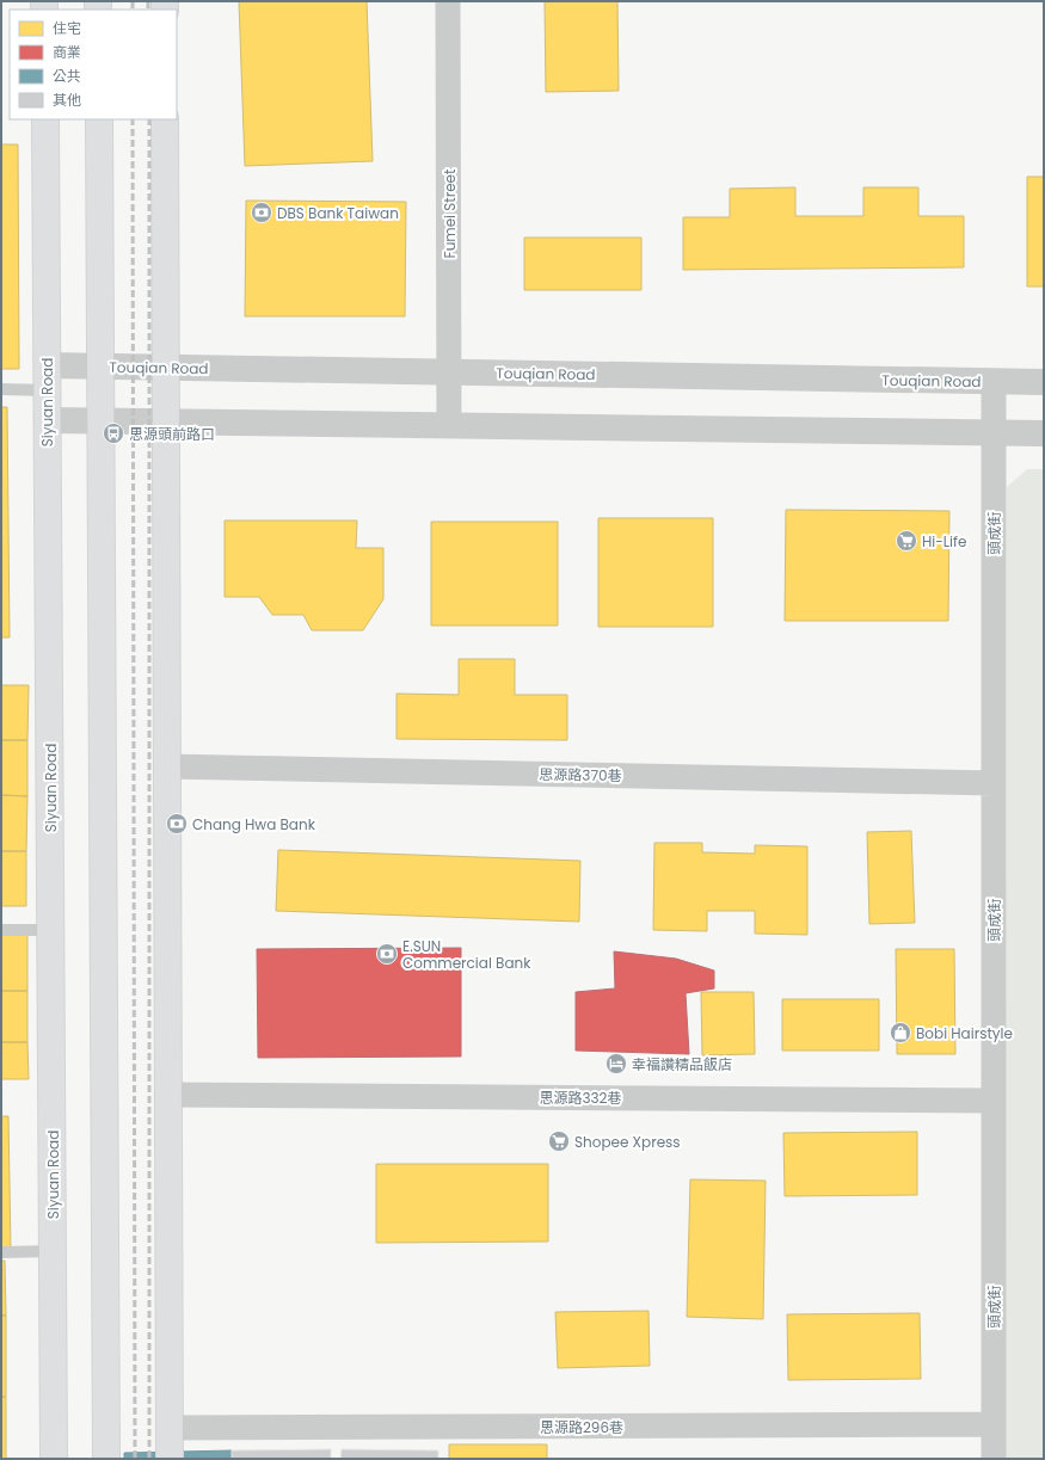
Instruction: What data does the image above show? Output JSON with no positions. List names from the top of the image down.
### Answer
{
  "streets": {
    "main road": ["Siyuan Road"],
    "street": [
      "Fumei Street",
      "Touqian Road",
      "頭成街",
      "思源路370巷",
      "思源路332巷",
      "思源路296巷"
    ]
  },
  "crossings": [
    ["Fumei Street", "Touqian Road"],
    ["Touqian Road", "Siyuan Road"],
    ["Touqian Road", "頭成街"],
    ["頭成街", "思源路370巷"],
    ["頭成街", "思源路332巷"],
    ["頭成街", "思源路296巷"]
  ],
  "places": {
    "bank": ["DBS Bank Taiwan", "Chang Hwa Bank", "E.SUN Commercial Bank"],
    "bus stop": ["思源頭前路口"],
    "supermarket": ["Hi-Life", "Shopee Xpress"],
    "shop": ["Bobi Hairstyle"],
    "hotel": ["幸福讚精品飯店"]
  },
  "legend": [
    "住宅",
    "商業",
    "公共",
    "其他"
  ]
}
